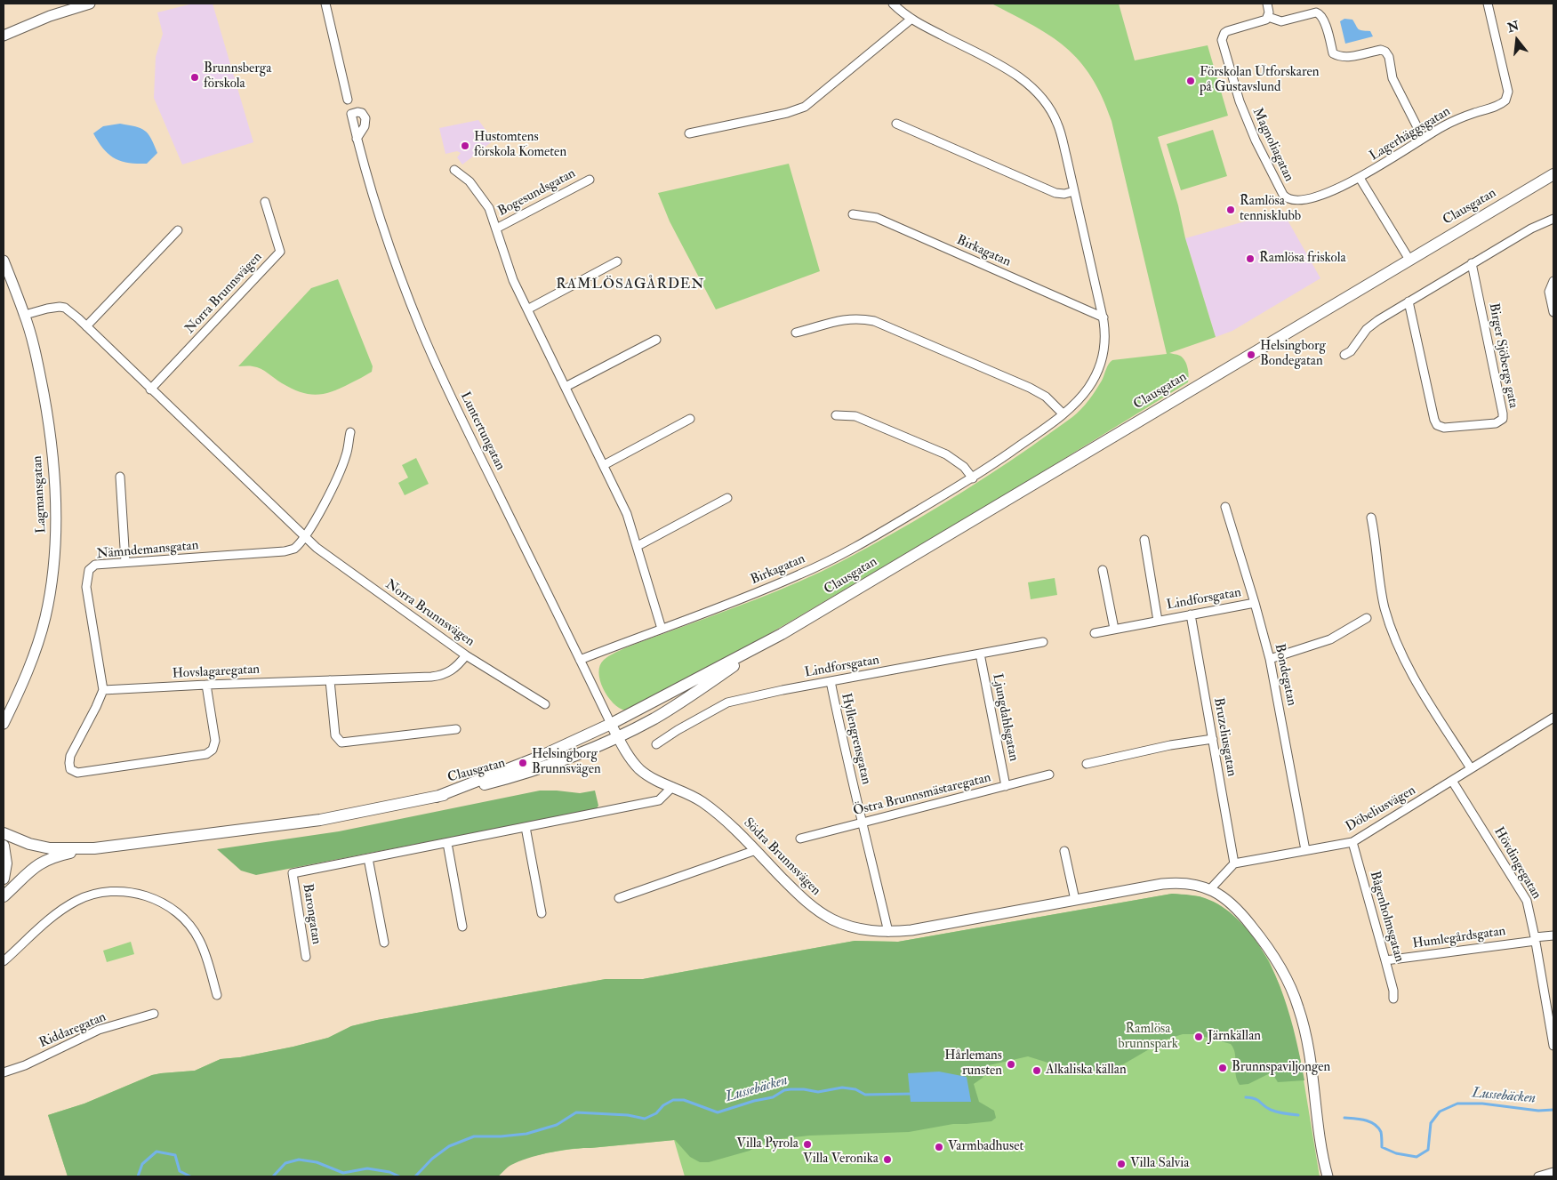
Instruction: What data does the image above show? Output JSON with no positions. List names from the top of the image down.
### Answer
{
  "streets": {
    "main road": ["Clausgatan"],
    "street": [
      "Lagerhäggsgatan",
      "Magnoliagatan",
      "Bogesundsgatan",
      "Birkagatan",
      "Norra Brunnsvägen",
      "Birger Sjöbergs gata",
      "Luntertungatan",
      "Lagmansgatan",
      "Nämndemansgatan",
      "Lindforsgatan",
      "Hovslagaregatan",
      "Bondegatan",
      "Ljungdahlsgatan",
      "Bruzeliusgatan",
      "Hyllengrensgatan",
      "Östra Brunnsmästaregatan",
      "Döbeliusvägen",
      "Södra Brunnsvägen",
      "Hövdingegatan",
      "Barongatan",
      "Bågenholmsgatan",
      "Humlegårdsgatan",
      "Riddaregatan"
    ]
  },
  "crossings": [
    ["Lagerhäggsgatan", "Magnoliagatan"],
    ["Bogesundsgatan", "Birkagatan"],
    ["Clausgatan", "Luntertungatan"],
    ["Clausgatan", "Södra Brunnsvägen"],
    ["Birkagatan", "Luntertungatan"],
    ["Norra Brunnsvägen", "Lagmansgatan"],
    ["Norra Brunnsvägen", "Nämndemansgatan"],
    ["Norra Brunnsvägen", "Hovslagaregatan"],
    ["Luntertungatan", "Södra Brunnsvägen"],
    ["Nämndemansgatan", "Hovslagaregatan"],
    ["Lindforsgatan", "Bondegatan"],
    ["Lindforsgatan", "Ljungdahlsgatan"],
    ["Lindforsgatan", "Bruzeliusgatan"],
    ["Lindforsgatan", "Hyllengrensgatan"],
    ["Bondegatan", "Döbeliusvägen"],
    ["Ljungdahlsgatan", "Östra Brunnsmästaregatan"],
    ["Bruzeliusgatan", "Döbeliusvägen"],
    ["Hyllengrensgatan", "Östra Brunnsmästaregatan"],
    ["Hyllengrensgatan", "Södra Brunnsvägen"],
    ["Döbeliusvägen", "Hövdingegatan"],
    ["Döbeliusvägen", "Bågenholmsgatan"],
    ["Södra Brunnsvägen", "Barongatan"],
    ["Hövdingegatan", "Humlegårdsgatan"],
    ["Bågenholmsgatan", "Humlegårdsgatan"]
  ],
  "districts": ["RAMLÖSAGÅRDEN"],
  "water": ["Lussebäcken"],
  "parks": ["Ramlösa brunnspark"],
  "places": [
    "Brunnsberga förskola",
    "Förskolan Utforskaren på Gustavslund",
    "Hustomtens förskola Kometen",
    "Ramlösa tennisklubb",
    "Ramlösa friskola",
    "Helsingborg Bondegatan",
    "Helsingborg Brunnsvägen",
    "Järnkällan",
    "Hårlemans runsten",
    "Brunnspaviljongen",
    "Alkaliska källan",
    "Villa Pyrola",
    "Varmbadhuset",
    "Villa Veronika",
    "Villa Salvia"
  ],
  "north": "top"
}
